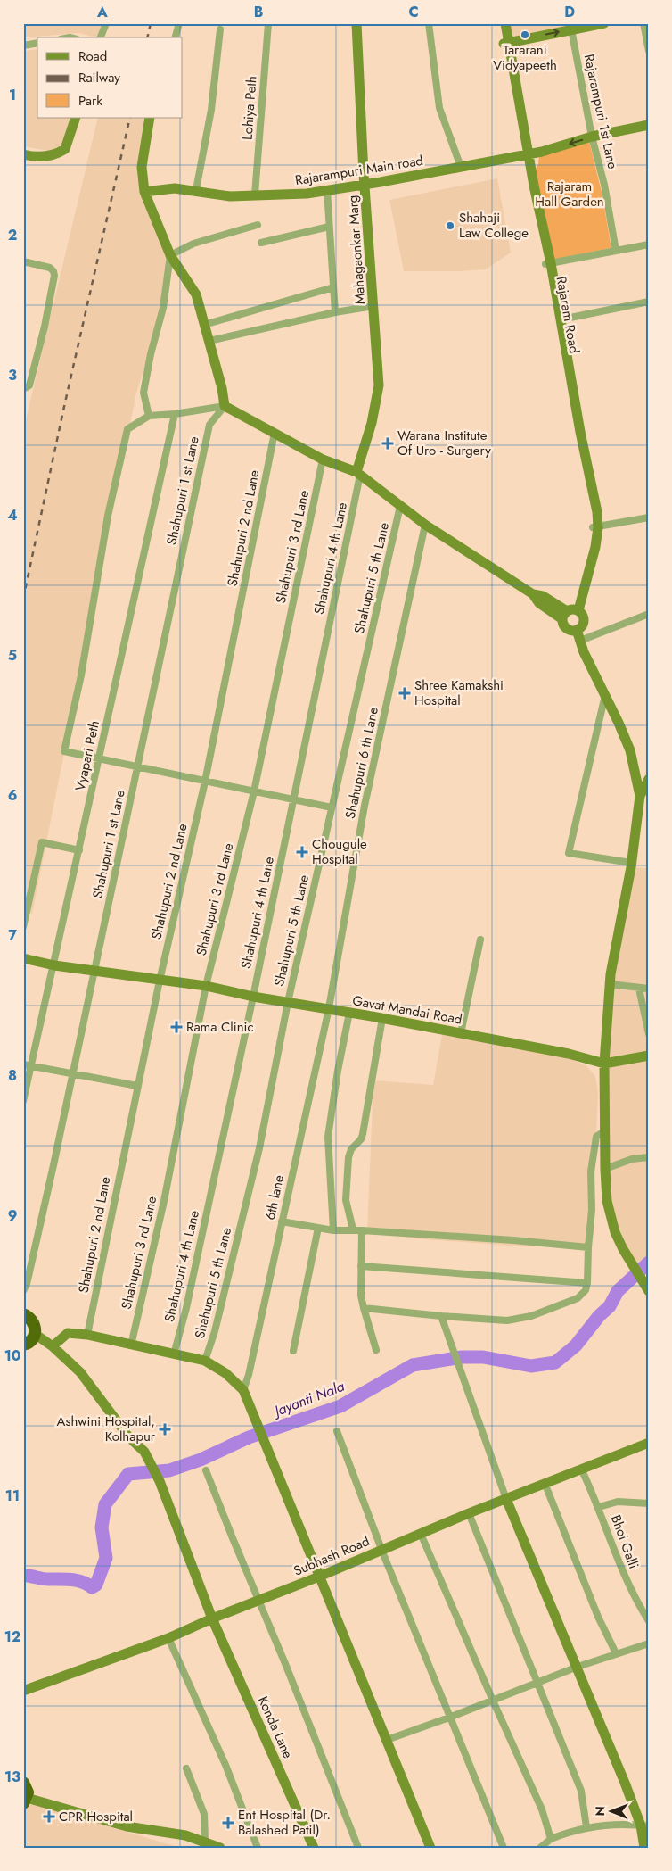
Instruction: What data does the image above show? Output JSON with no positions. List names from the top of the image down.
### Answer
{
  "streets": {
    "street": [
      "Lohiya Peth",
      "Rajarampuri 1st Lane",
      "Rajarampuri Main road",
      "Mahagaonkar Marg",
      "Rajaram Road",
      "Shahupuri 1 st Lane",
      "Shahupuri 2 nd Lane",
      "Shahupuri 3 rd Lane",
      "Shahupuri 4 th Lane",
      "Shahupuri 5 th Lane",
      "Vyapari Peth",
      "Shahupuri 6 th Lane",
      "Gavat Mandai Road",
      "6th lane",
      "Bhoi Galli",
      "Subhash Road",
      "Konda Lane"
    ]
  },
  "crossings": [
    ["Lohiya Peth", "Rajarampuri Main road"],
    ["Rajarampuri 1st Lane", "Rajarampuri Main road"],
    ["Rajarampuri Main road", "Mahagaonkar Marg"],
    ["Mahagaonkar Marg", "Shahupuri 4 th Lane"],
    ["Shahupuri 2 nd Lane", "Gavat Mandai Road"],
    ["Shahupuri 3 rd Lane", "Gavat Mandai Road"],
    ["Shahupuri 4 th Lane", "Gavat Mandai Road"],
    ["Shahupuri 5 th Lane", "Gavat Mandai Road"],
    ["Shahupuri 6 th Lane", "Gavat Mandai Road"],
    ["Shahupuri 6 th Lane", "6th lane"],
    ["Gavat Mandai Road", "6th lane"],
    ["Bhoi Galli", "Subhash Road"],
    ["Subhash Road", "Konda Lane"]
  ],
  "water": ["Jayanti Nala"],
  "parks": ["Rajaram Hall Garden"],
  "places": {
    "other": ["Tararani Vidyapeeth", "Shahaji Law College"],
    "health": [
      "Warana Institute Of Uro - Surgery",
      "Shree Kamakshi Hospital",
      "Chougule Hospital",
      "Rama Clinic",
      "Ashwini Hospital, Kolhapur",
      "CPR Hospital",
      "Ent Hospital (Dr. Balashed Patil)"
    ]
  },
  "legend": ["Road", "Railway", "Park"],
  "north": "left",
  "grid": {
    "columns": [
      "A",
      "B",
      "C",
      "D"
    ],
    "rows": [
      "1",
      "2",
      "3",
      "4",
      "5",
      "6",
      "7",
      "8",
      "9",
      "10",
      "11",
      "12",
      "13"
    ]
  }
}
